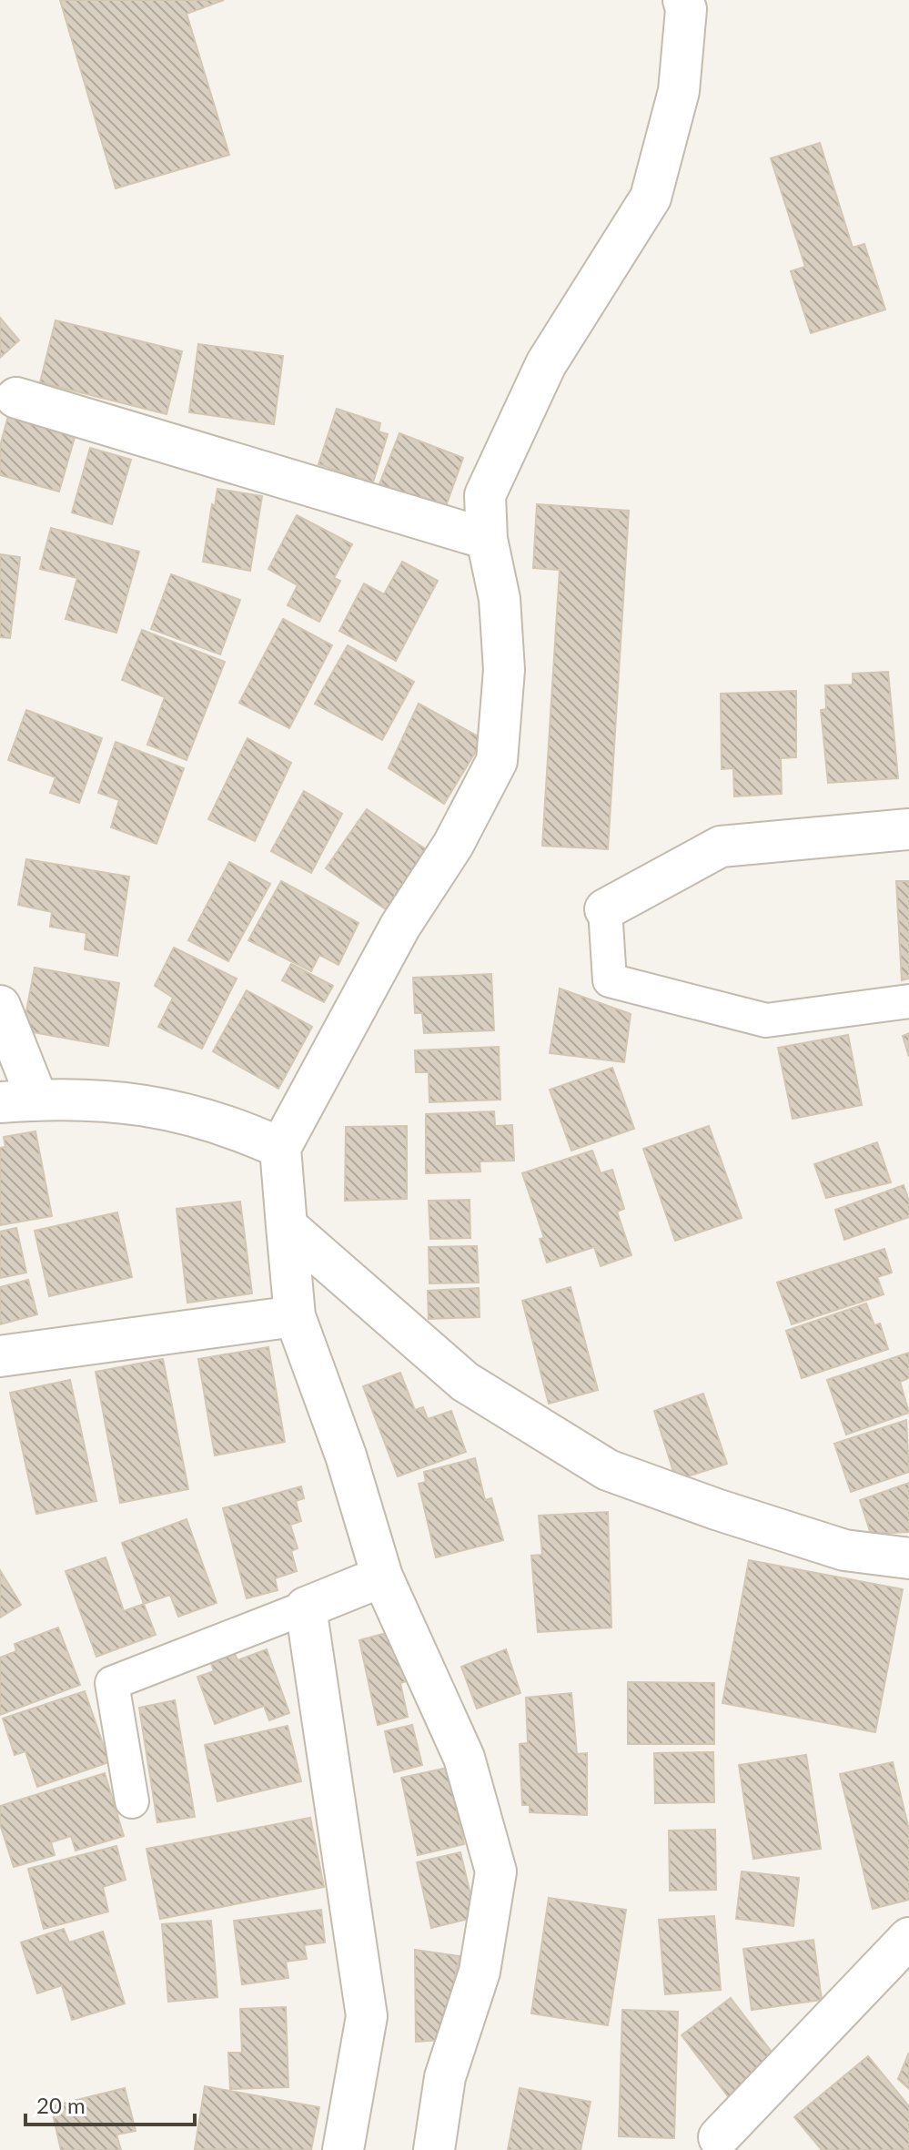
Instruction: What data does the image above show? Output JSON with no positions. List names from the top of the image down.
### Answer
{
  "scale_bar": "20 m"
}
